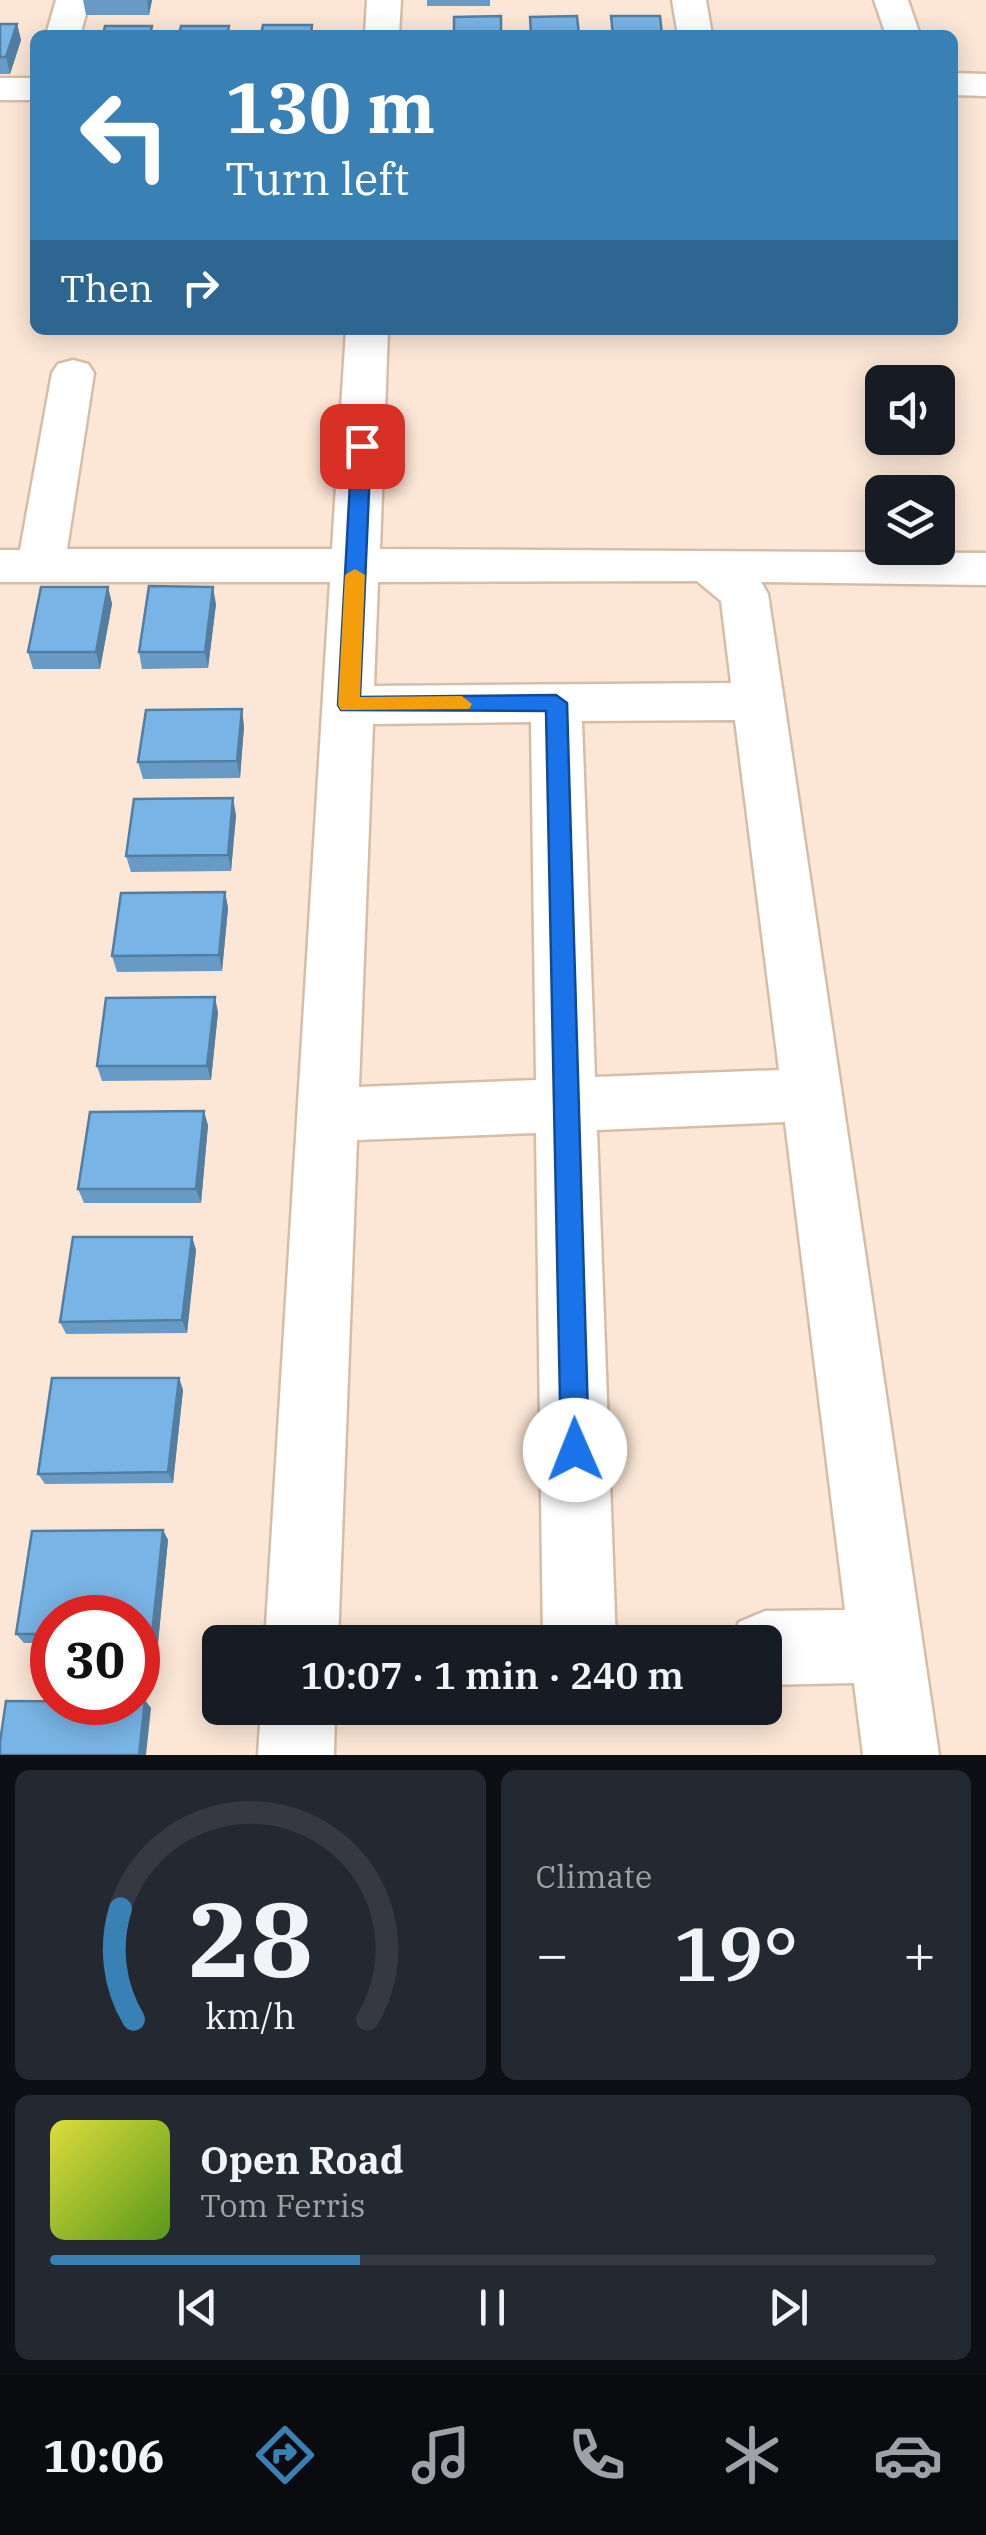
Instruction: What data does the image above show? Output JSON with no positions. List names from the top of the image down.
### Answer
{
  "page": {
    "turn": ["130 m", "Turn left"],
    "then": "Then",
    "limit": "30",
    "trip": "10:07 · 1 min · 240 m",
    "tile": "Climate",
    "heat": ["−", "19°", "+"],
    "song": ["Open Road", "Tom Ferris"],
    "tabs": "10:06",
    "gauge": ["28", "km/h"]
  }
}
